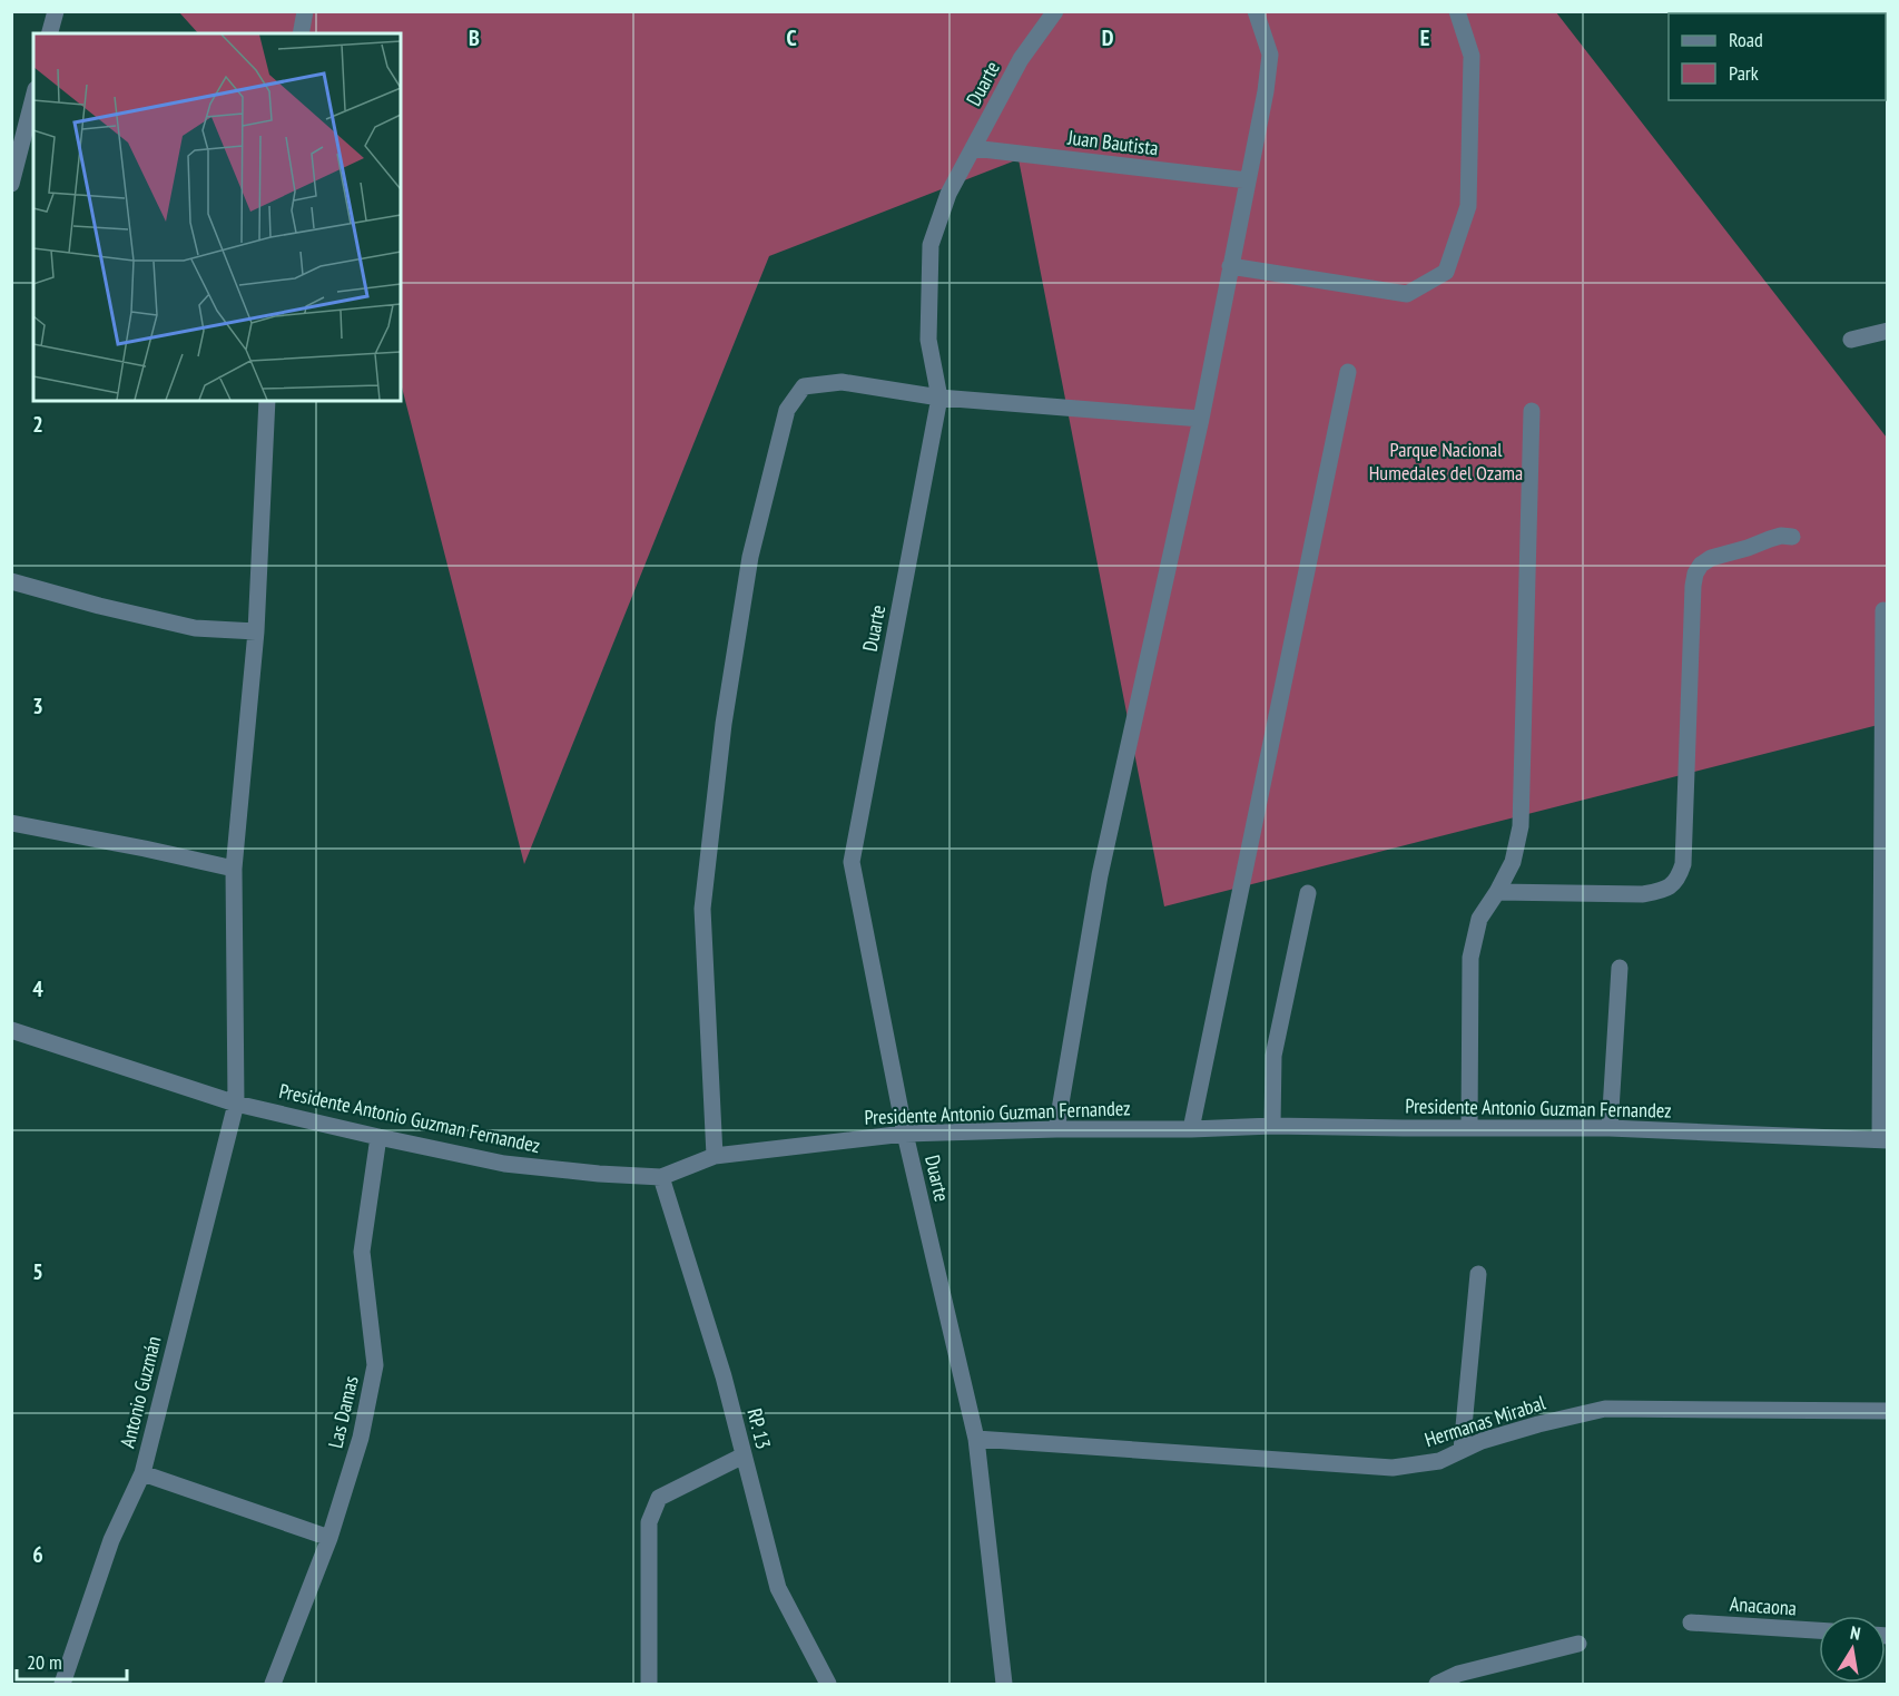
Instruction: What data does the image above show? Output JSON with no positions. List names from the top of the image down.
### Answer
{
  "streets": {
    "street": [
      "Duarte",
      "Juan Bautista",
      "Presidente Antonio Guzman Fernandez",
      "Antonio Guzmán",
      "Las Damas",
      "Hermanas Mirabal",
      "RP. 13",
      "Anacaona"
    ]
  },
  "crossings": [
    ["Duarte", "Juan Bautista"],
    ["Duarte", "Presidente Antonio Guzman Fernandez"],
    ["Duarte", "Hermanas Mirabal"],
    ["Presidente Antonio Guzman Fernandez", "Antonio Guzmán"],
    ["Presidente Antonio Guzman Fernandez", "Las Damas"],
    ["Presidente Antonio Guzman Fernandez", "RP. 13"]
  ],
  "parks": ["Parque Nacional Humedales del Ozama"],
  "legend": ["Road", "Park"],
  "scale_bar": "20 m",
  "north": "top",
  "grid": {
    "columns": [
      "B",
      "C",
      "D",
      "E"
    ],
    "rows": [
      "2",
      "3",
      "4",
      "5",
      "6"
    ]
  }
}
